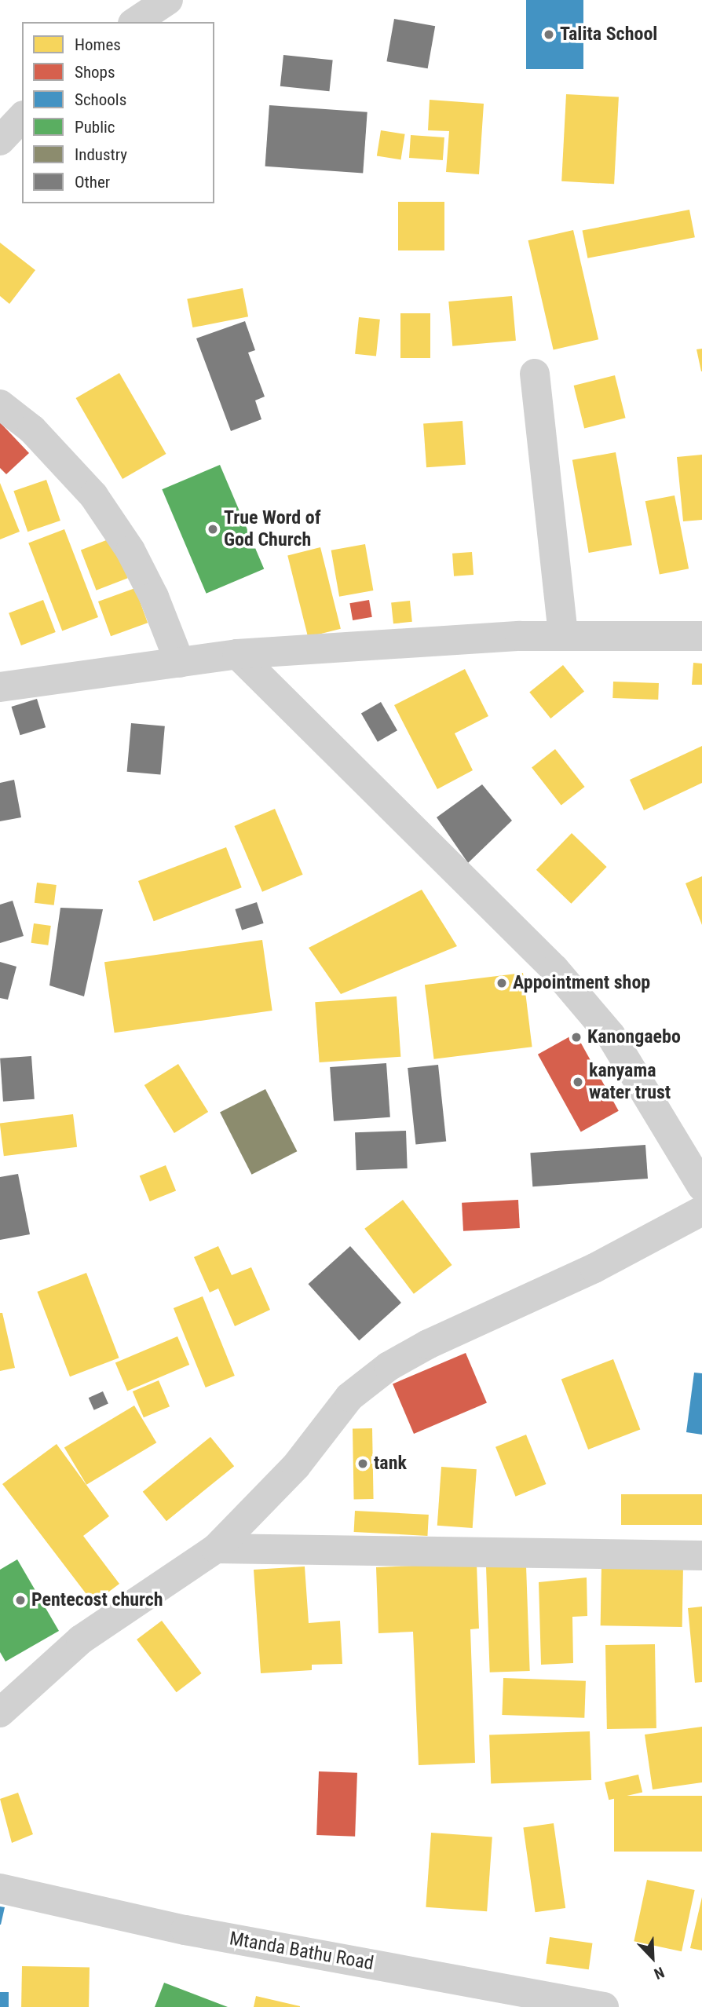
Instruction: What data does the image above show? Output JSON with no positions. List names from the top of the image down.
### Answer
{
  "streets": {
    "street": ["Mtanda Bathu Road"]
  },
  "places": [
    "Talita School",
    "True Word of God Church",
    "Appointment shop",
    "Kanongaebo",
    "kanyama water trust",
    "tank",
    "Pentecost church"
  ],
  "legend": [
    "Homes",
    "Shops",
    "Schools",
    "Public",
    "Industry",
    "Other"
  ],
  "north": "bottom right"
}
